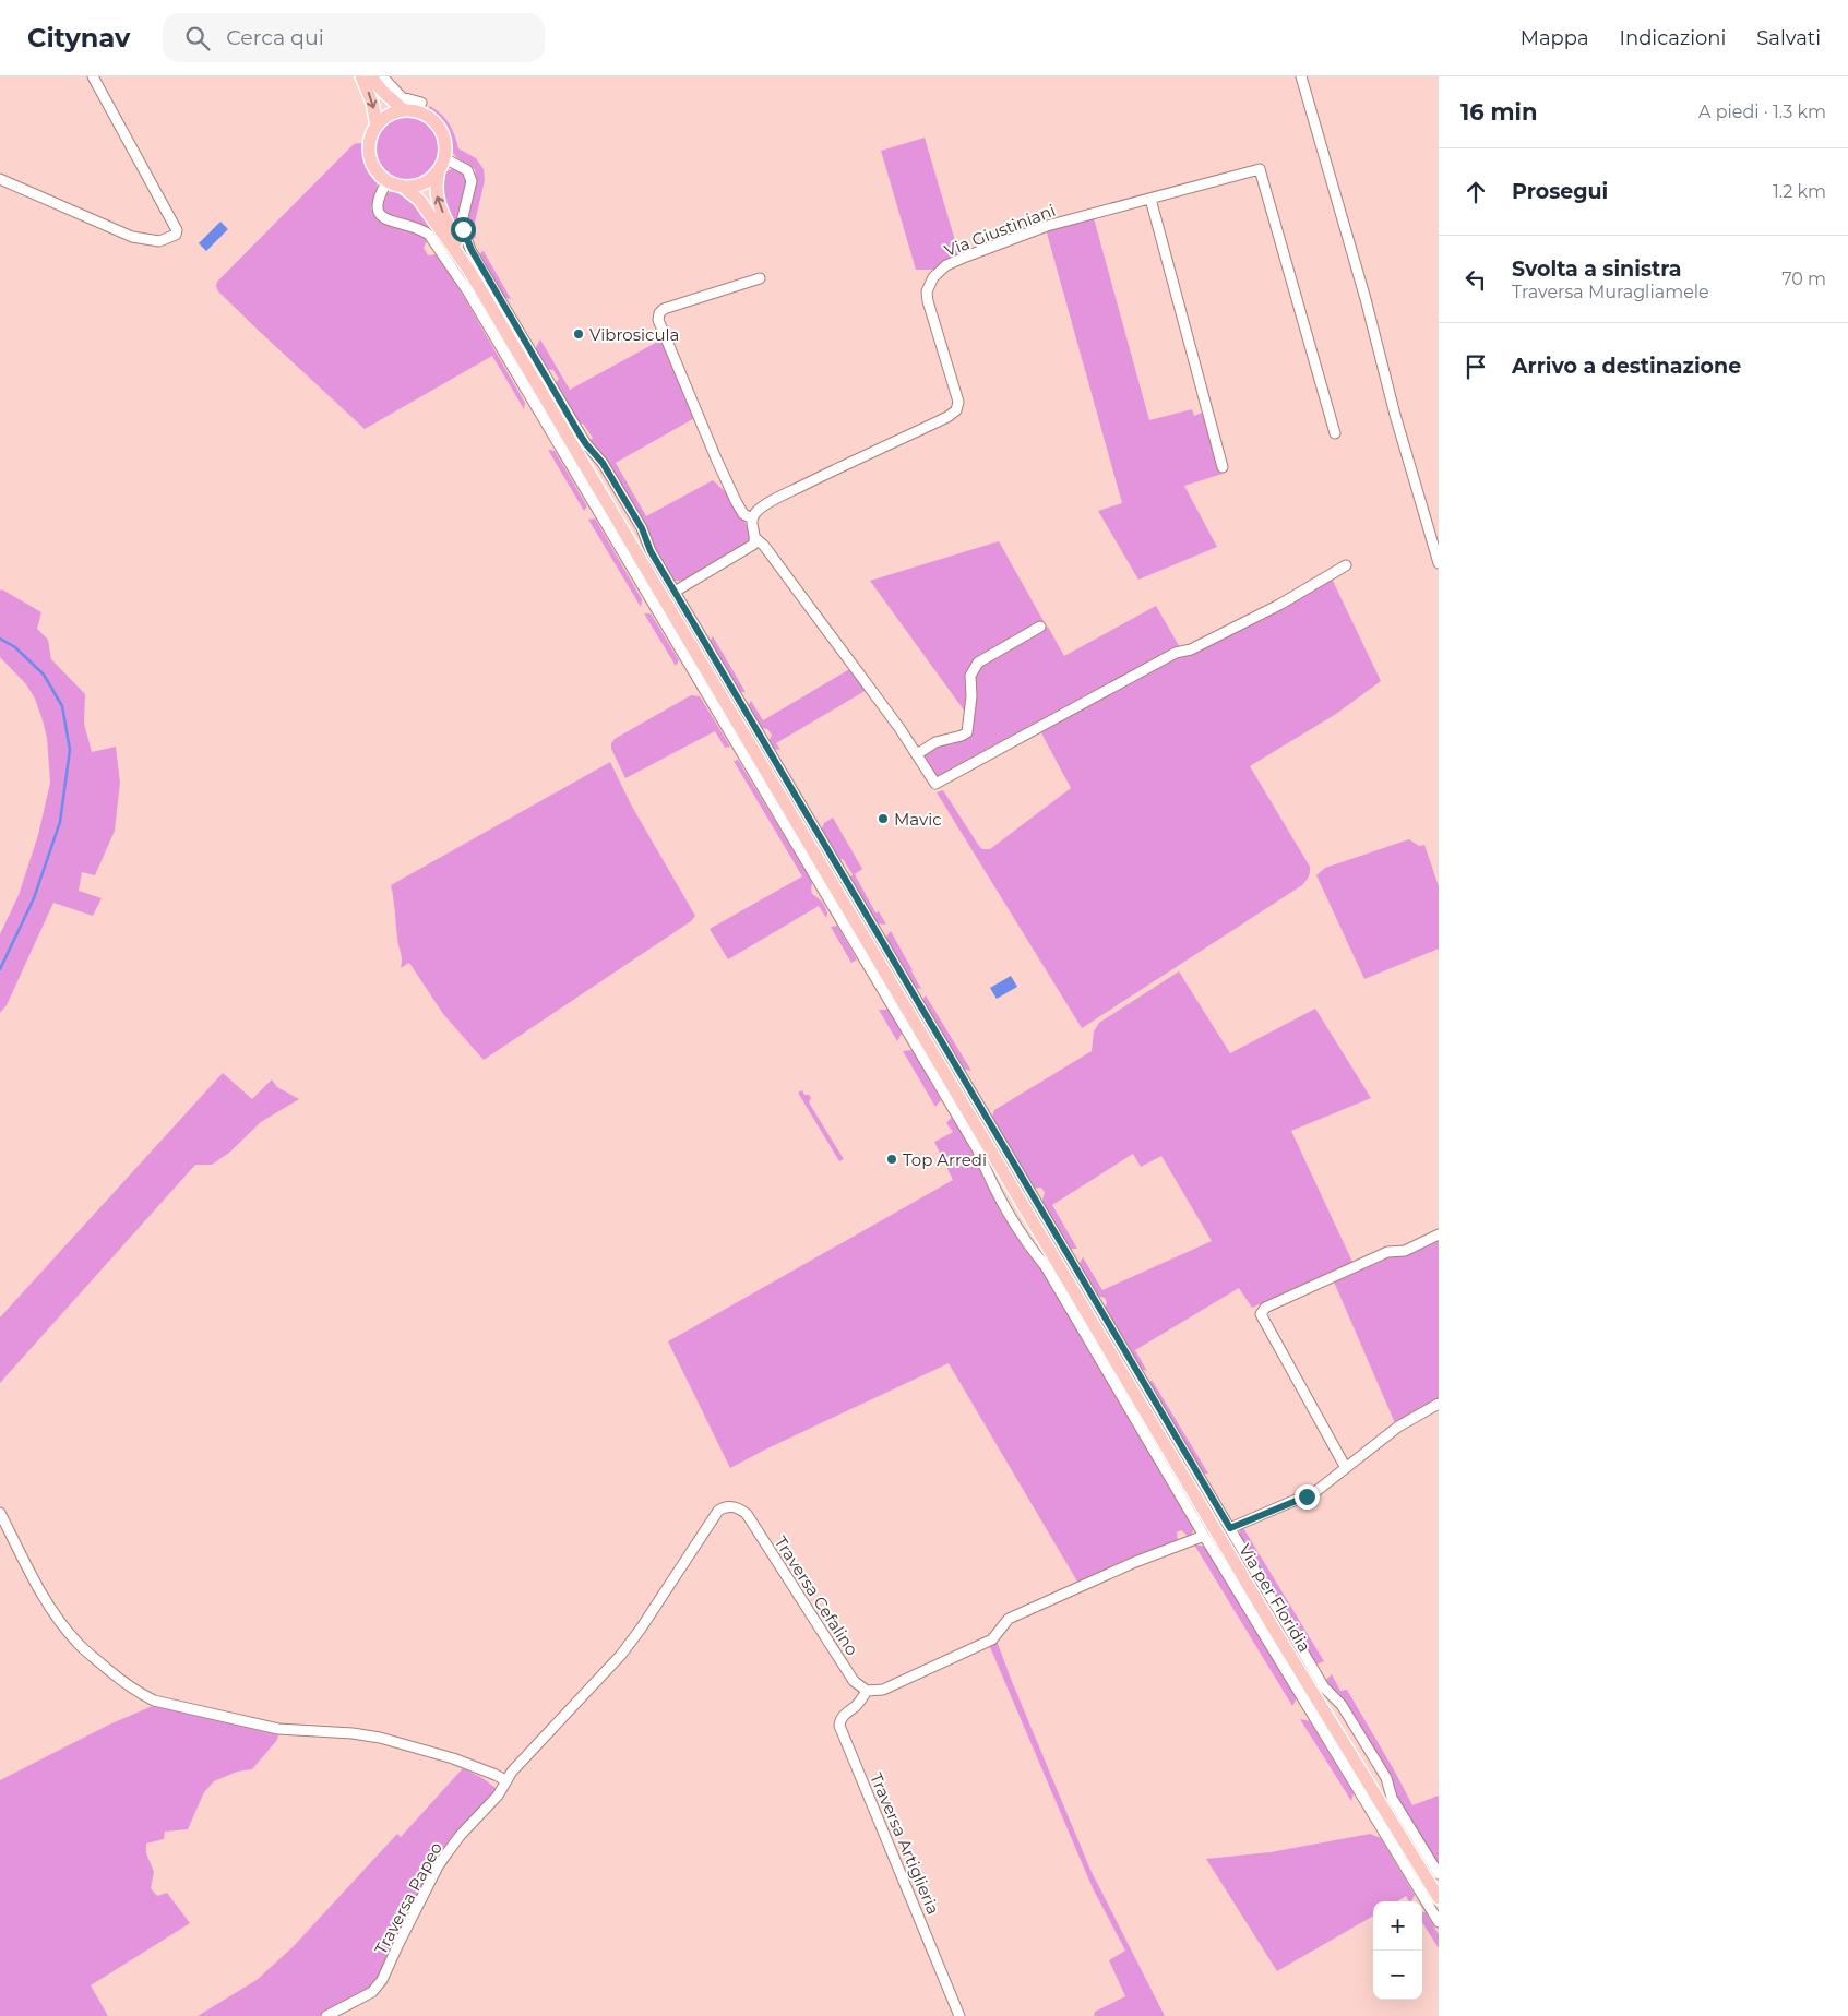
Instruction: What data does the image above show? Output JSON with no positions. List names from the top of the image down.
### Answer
{
  "streets": {
    "main road": ["Via per Floridia"],
    "street": [
      "Via Giustiniani",
      "Traversa Cefalino",
      "Traversa Artiglieria",
      "Traversa Papeo"
    ]
  },
  "crossings": [
    ["Traversa Cefalino", "Traversa Artiglieria"],
    ["Traversa Cefalino", "Traversa Papeo"]
  ],
  "places": ["Vibrosicula", "Mavic", "Top Arredi"],
  "page": {
    "header": "Citynav",
    "search": "Cerca qui",
    "nav": ["Mappa", "Indicazioni", "Salvati"],
    "heading": ["16 min", "A piedi · 1.3 km"],
    "list": [
      ["Prosegui", "1.2 km"],
      ["Svolta a sinistra", "Traversa Muragliamele", "70 m"],
      "Arrivo a destinazione"
    ],
    "map_buttons": ["+", "−"]
  }
}
